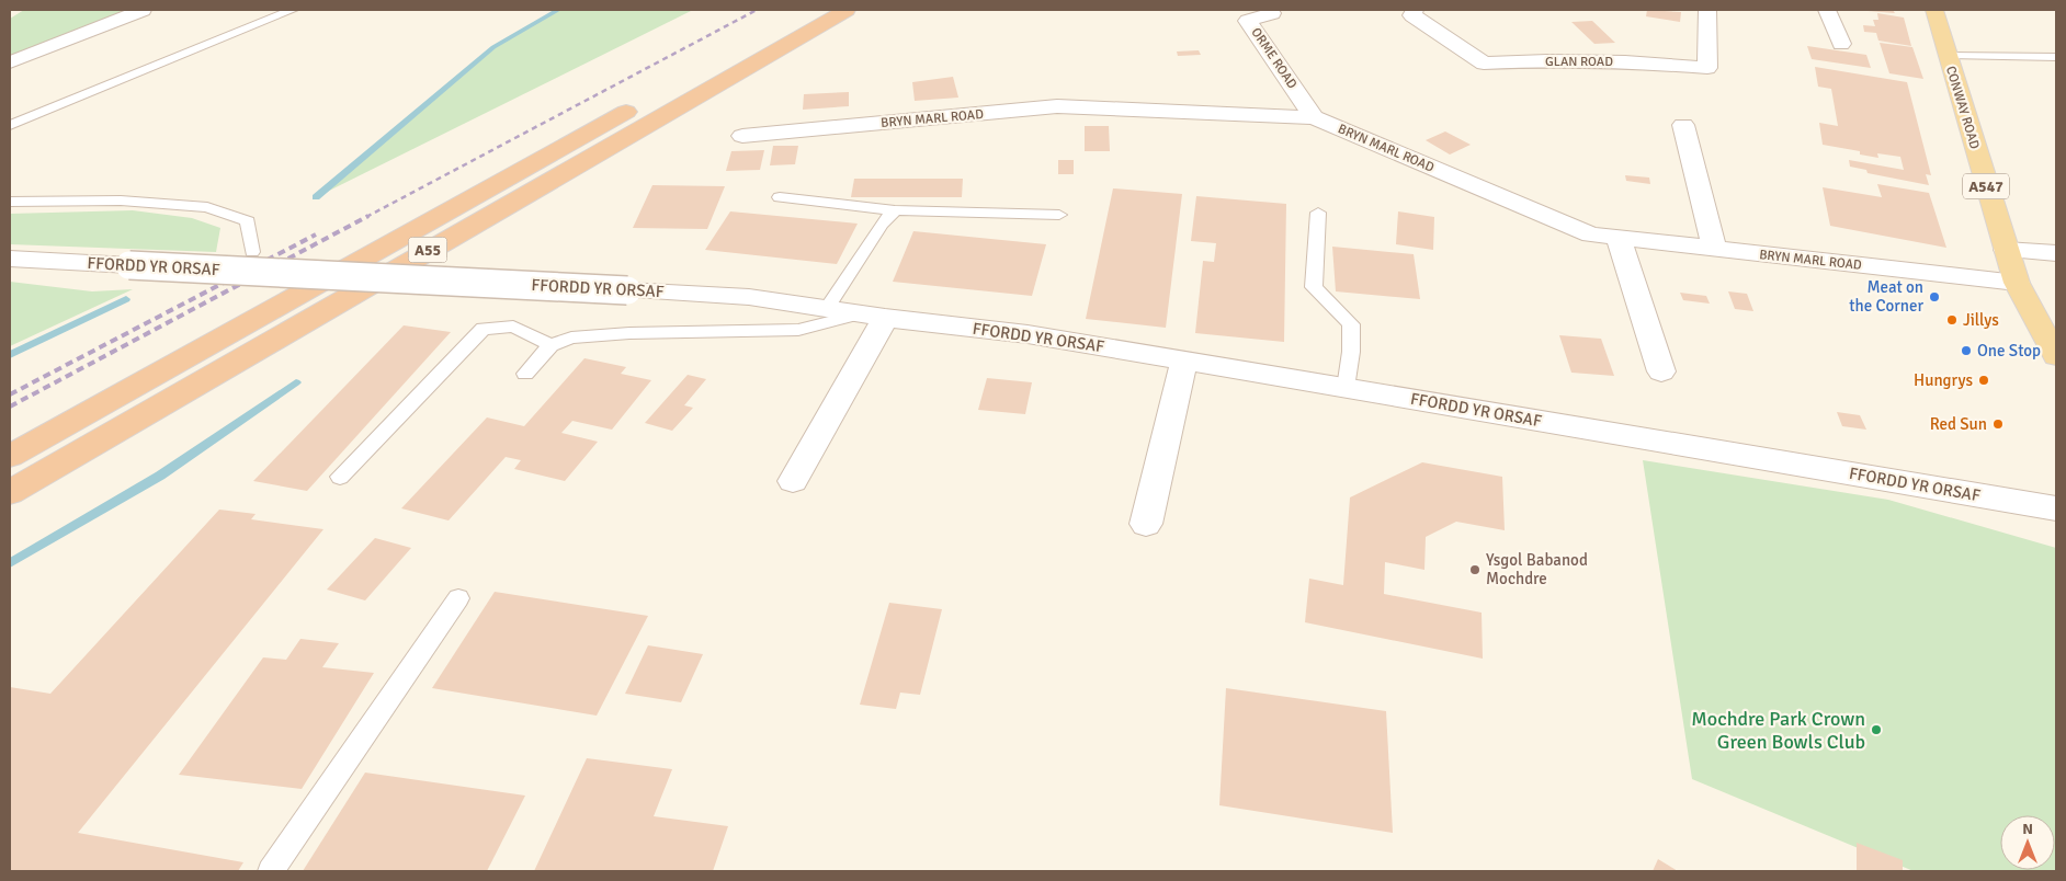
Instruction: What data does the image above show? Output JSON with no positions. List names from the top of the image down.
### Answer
{
  "streets": {
    "highway": ["A55"],
    "main road": ["CONWAY ROAD", "A547"],
    "street": [
      "ORME ROAD",
      "GLAN ROAD",
      "BRYN MARL ROAD",
      "FFORDD YR ORSAF"
    ]
  },
  "crossings": [
    ["ORME ROAD", "BRYN MARL ROAD"],
    ["CONWAY ROAD", "BRYN MARL ROAD"]
  ],
  "places": [
    "Meat on the Corner",
    "Jillys",
    "One Stop",
    "Hungrys",
    "Red Sun",
    "Ysgol Babanod Mochdre",
    "Mochdre Park Crown Green Bowls Club"
  ],
  "north": "top"
}
